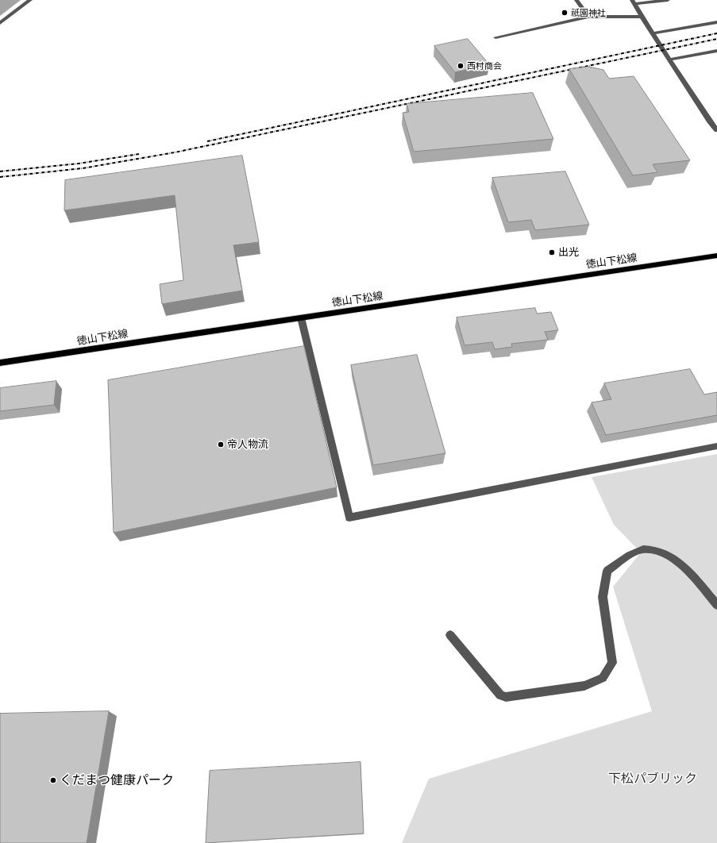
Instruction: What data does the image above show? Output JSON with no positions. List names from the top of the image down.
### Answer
{
  "streets": {
    "main road": ["徳山下松線"]
  },
  "parks": ["下松パブリック"],
  "places": [
    "祇園神社",
    "西村商会",
    "出光",
    "帝人物流",
    "くだまつ健康パーク"
  ]
}
